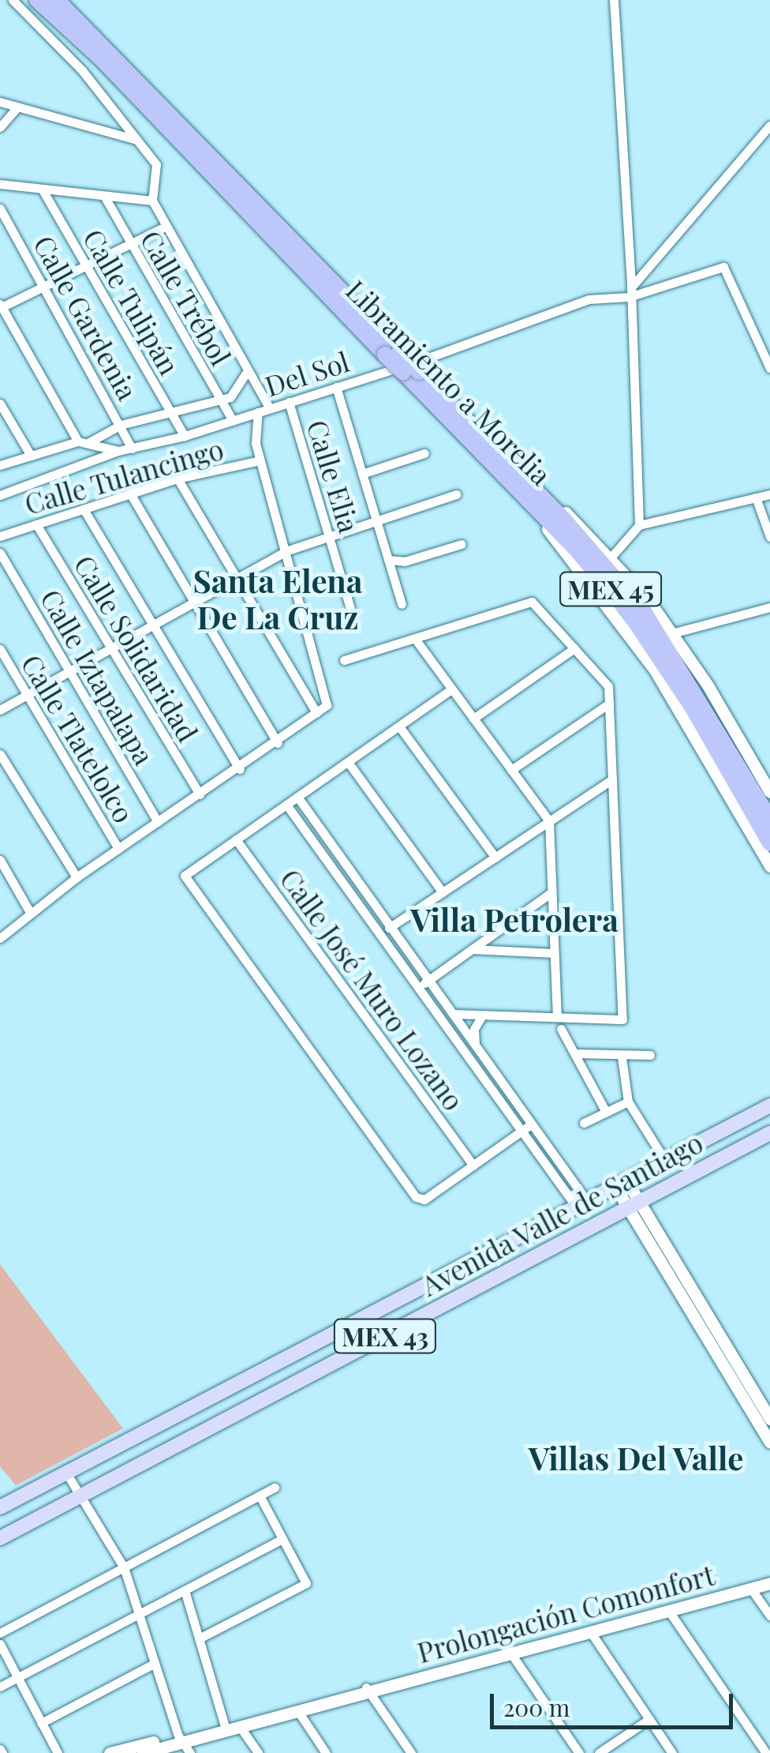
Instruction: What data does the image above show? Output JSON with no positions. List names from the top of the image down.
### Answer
{
  "streets": {
    "highway": ["Libramiento a Morelia", "MEX 45"],
    "main road": ["Avenida Valle de Santiago", "MEX 43"],
    "street": [
      "Calle Trébol",
      "Calle Tulipán",
      "Calle Gardenia",
      "Del Sol",
      "Calle Tulancingo",
      "Calle Elia",
      "Calle Solidaridad",
      "Calle Iztapalapa",
      "Calle Tlatelolco",
      "Calle José Muro Lozano",
      "Prolongación Comonfort"
    ]
  },
  "crossings": [
    ["Calle Trébol", "Del Sol"],
    ["Calle Tulipán", "Del Sol"],
    ["Calle Gardenia", "Del Sol"],
    ["Del Sol", "Calle Elia"],
    ["Calle Tulancingo", "Calle Solidaridad"]
  ],
  "districts": ["Santa Elena De La Cruz", "Villa Petrolera", "Villas Del Valle"],
  "scale_bar": "200 m"
}
